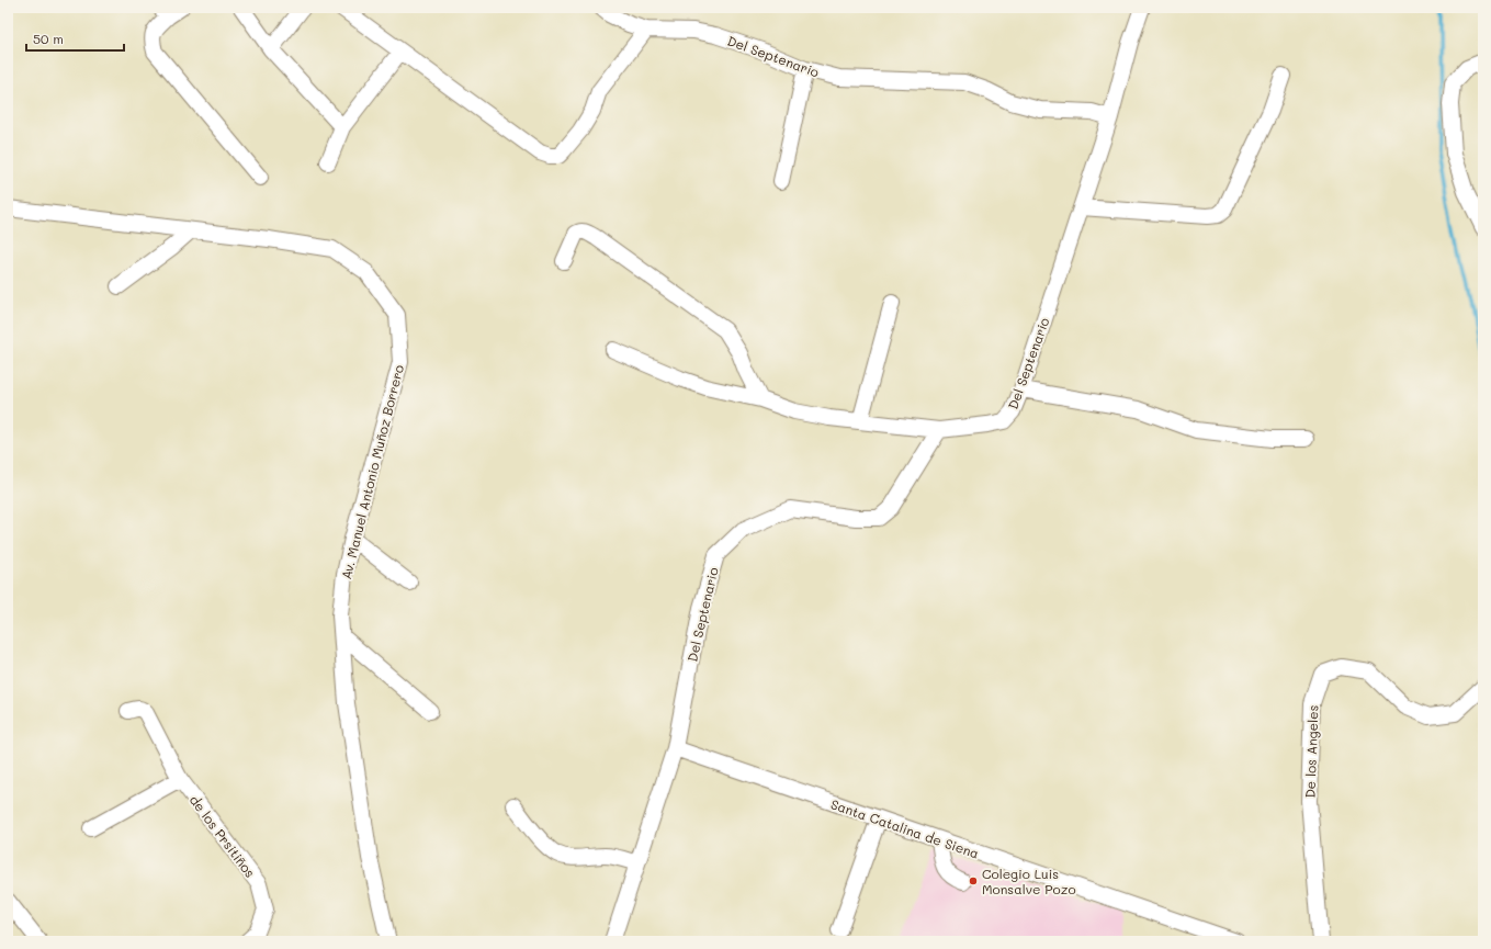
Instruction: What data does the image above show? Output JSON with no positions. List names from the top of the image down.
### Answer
{
  "streets": {
    "street": [
      "Del Septenario",
      "Av. Manuel Antonio Muñoz Borrero",
      "De los Angeles",
      "Santa Catalina de Siena",
      "de los Prsitiños"
    ]
  },
  "crossings": [
    ["Del Septenario", "Santa Catalina de Siena"]
  ],
  "places": ["Colegio Luis Monsalve Pozo"],
  "scale_bar": "50 m"
}
